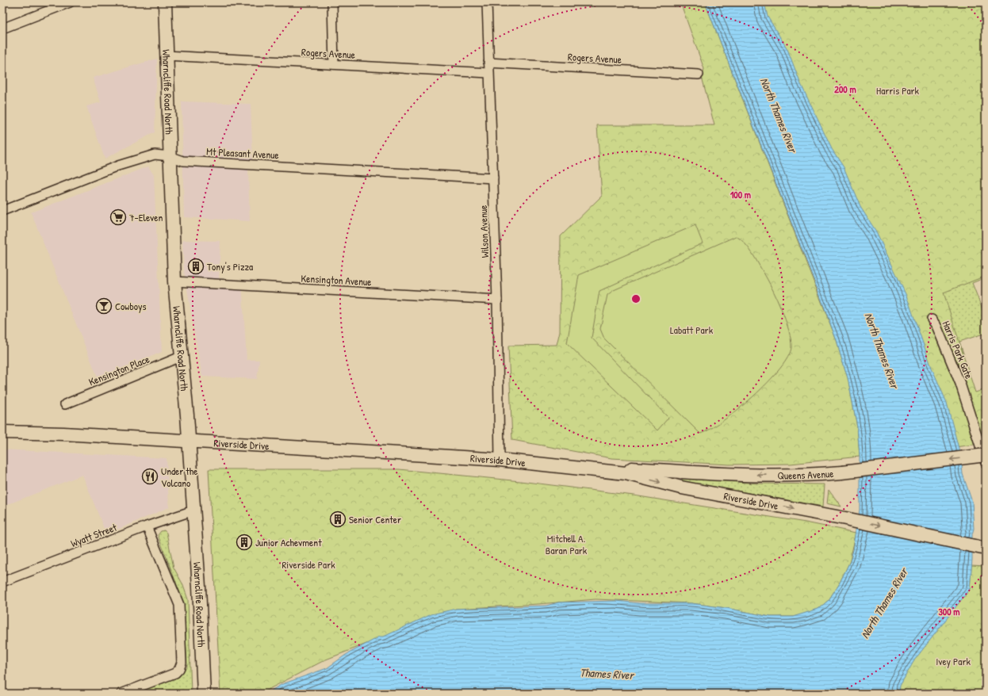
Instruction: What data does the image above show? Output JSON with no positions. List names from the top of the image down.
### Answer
{
  "streets": {
    "main road": ["Wharncliffe Road North", "Riverside Drive", "Queens Avenue"],
    "street": [
      "Rogers Avenue",
      "Mt Pleasant Avenue",
      "Wilson Avenue",
      "Kensington Avenue",
      "Harris Park Gate",
      "Kensington Place",
      "Wyatt Street"
    ]
  },
  "crossings": [
    ["Rogers Avenue", "Wharncliffe Road North"],
    ["Rogers Avenue", "Wilson Avenue"],
    ["Wharncliffe Road North", "Mt Pleasant Avenue"],
    ["Wharncliffe Road North", "Kensington Avenue"],
    ["Wharncliffe Road North", "Kensington Place"],
    ["Wharncliffe Road North", "Riverside Drive"],
    ["Wharncliffe Road North", "Wyatt Street"],
    ["Mt Pleasant Avenue", "Wilson Avenue"],
    ["Wilson Avenue", "Kensington Avenue"],
    ["Wilson Avenue", "Riverside Drive"],
    ["Harris Park Gate", "Queens Avenue"],
    ["Riverside Drive", "Queens Avenue"]
  ],
  "one_way": ["Riverside Drive", "Queens Avenue"],
  "water": ["North Thames River", "Thames River"],
  "parks": [
    "Harris Park",
    "Labatt Park",
    "Mitchell A. Baran Park",
    "Riverside Park",
    "Ivey Park"
  ],
  "places": {
    "supermarket": ["7-Eleven"],
    "building": ["Tony's Pizza", "Senior Center", "Junior Achevment"],
    "bar": ["Cowboys"],
    "restaurant": ["Under the Volcano"]
  },
  "rings": ["200 m", "100 m", "300 m"]
}
